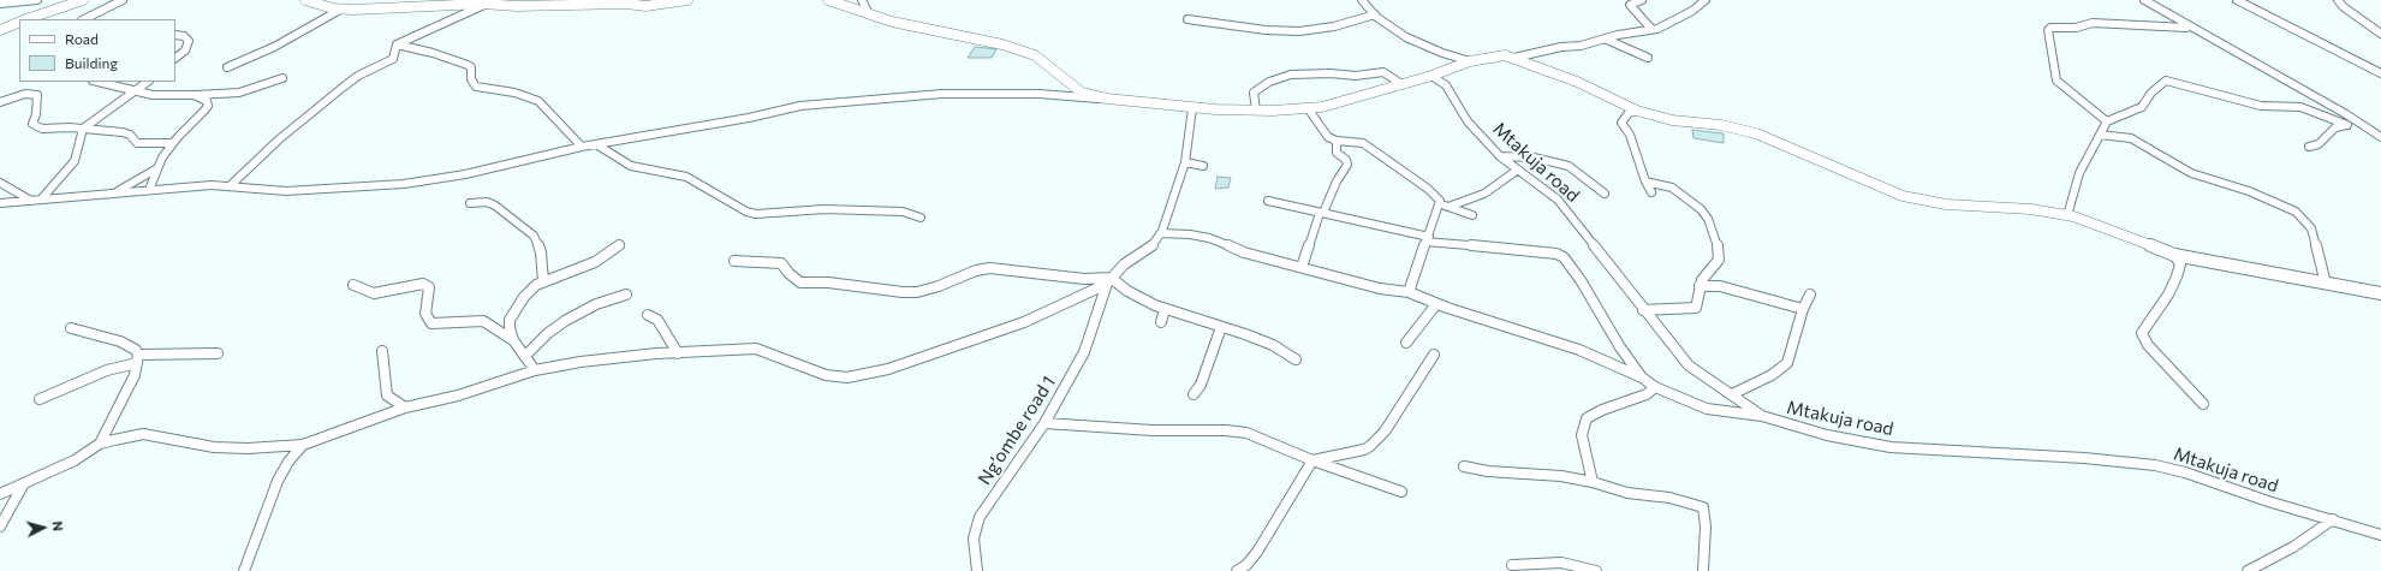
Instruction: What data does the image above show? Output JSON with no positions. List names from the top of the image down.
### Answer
{
  "streets": {
    "street": ["Mtakuja road", "Ng’ombe road 1"]
  },
  "legend": ["Road", "Building"],
  "north": "right"
}
